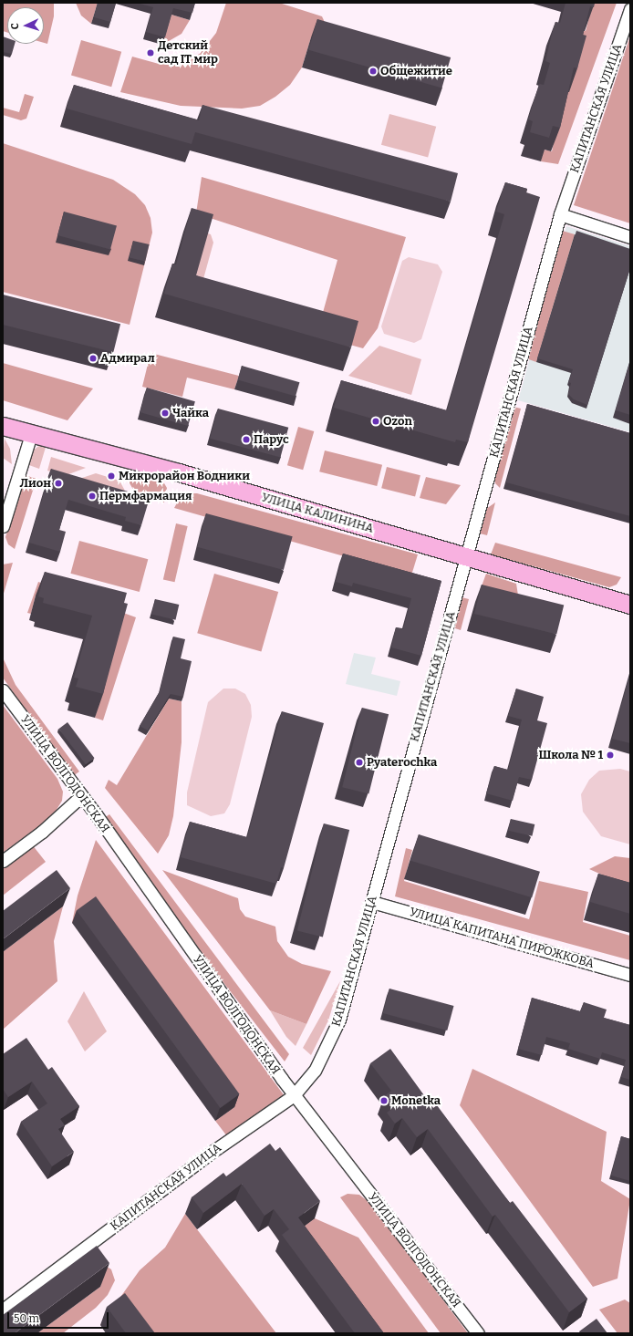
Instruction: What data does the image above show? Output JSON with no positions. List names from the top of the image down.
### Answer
{
  "streets": {
    "main road": ["УЛИЦА КАЛИНИНА"],
    "street": ["КАПИТАНСКАЯ УЛИЦА", "УЛИЦА ВОЛГОДОНСКАЯ", "УЛИЦА КАПИТАНА ПИРОЖКОВА"]
  },
  "crossings": [
    ["КАПИТАНСКАЯ УЛИЦА", "УЛИЦА КАЛИНИНА"],
    ["КАПИТАНСКАЯ УЛИЦА", "УЛИЦА ВОЛГОДОНСКАЯ"],
    ["КАПИТАНСКАЯ УЛИЦА", "УЛИЦА КАПИТАНА ПИРОЖКОВА"]
  ],
  "places": [
    "Детский сад IT мир",
    "Общежитие",
    "Адмирал",
    "Чайка",
    "Ozon",
    "Парус",
    "Микрорайон Водники",
    "Лион",
    "Пермфармация",
    "Школа № 1",
    "Pyaterochka",
    "Monetka"
  ],
  "scale_bar": "50 m",
  "north": "left"
}
